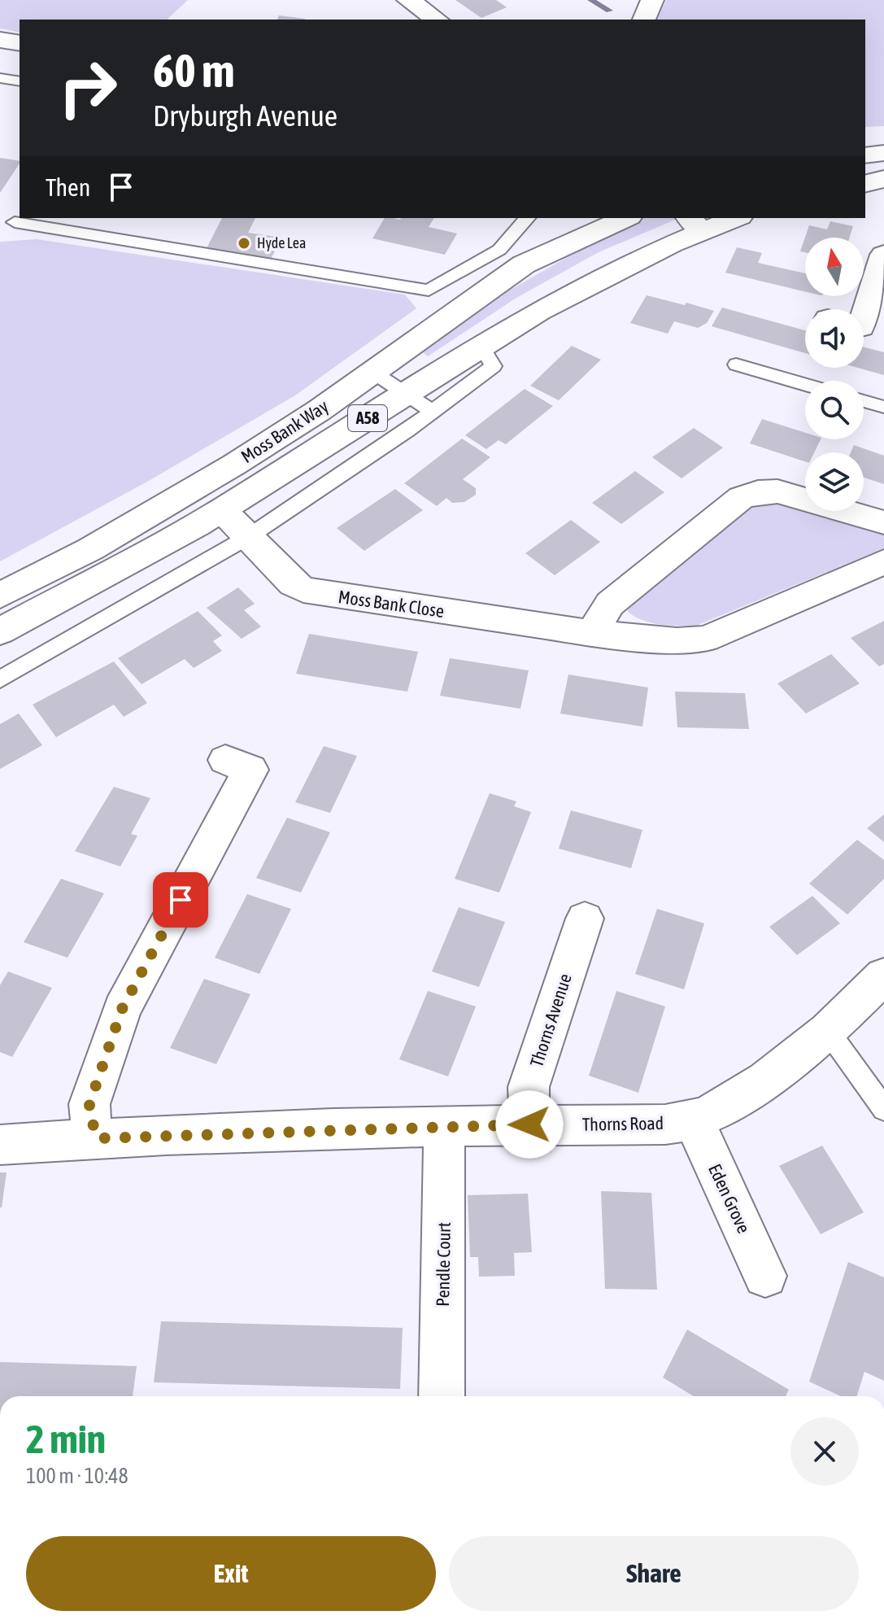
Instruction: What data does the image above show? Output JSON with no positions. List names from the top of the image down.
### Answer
{
  "streets": {
    "main road": [
      "A58",
      "Moss Bank Way",
      "Moss Bank Close",
      "Thorns Avenue",
      "Thorns Road",
      "Eden Grove",
      "Pendle Court"
    ]
  },
  "crossings": [
    ["Moss Bank Way", "Moss Bank Close"],
    ["Thorns Avenue", "Thorns Road"],
    ["Thorns Road", "Eden Grove"],
    ["Thorns Road", "Pendle Court"]
  ],
  "places": ["Hyde Lea"],
  "north": "top",
  "page": {
    "turn": ["60 m", "Dryburgh Avenue"],
    "then": "Then",
    "heading": ["2 min", "100 m · 10:48"],
    "buttons": ["Exit", "Share"]
  }
}
